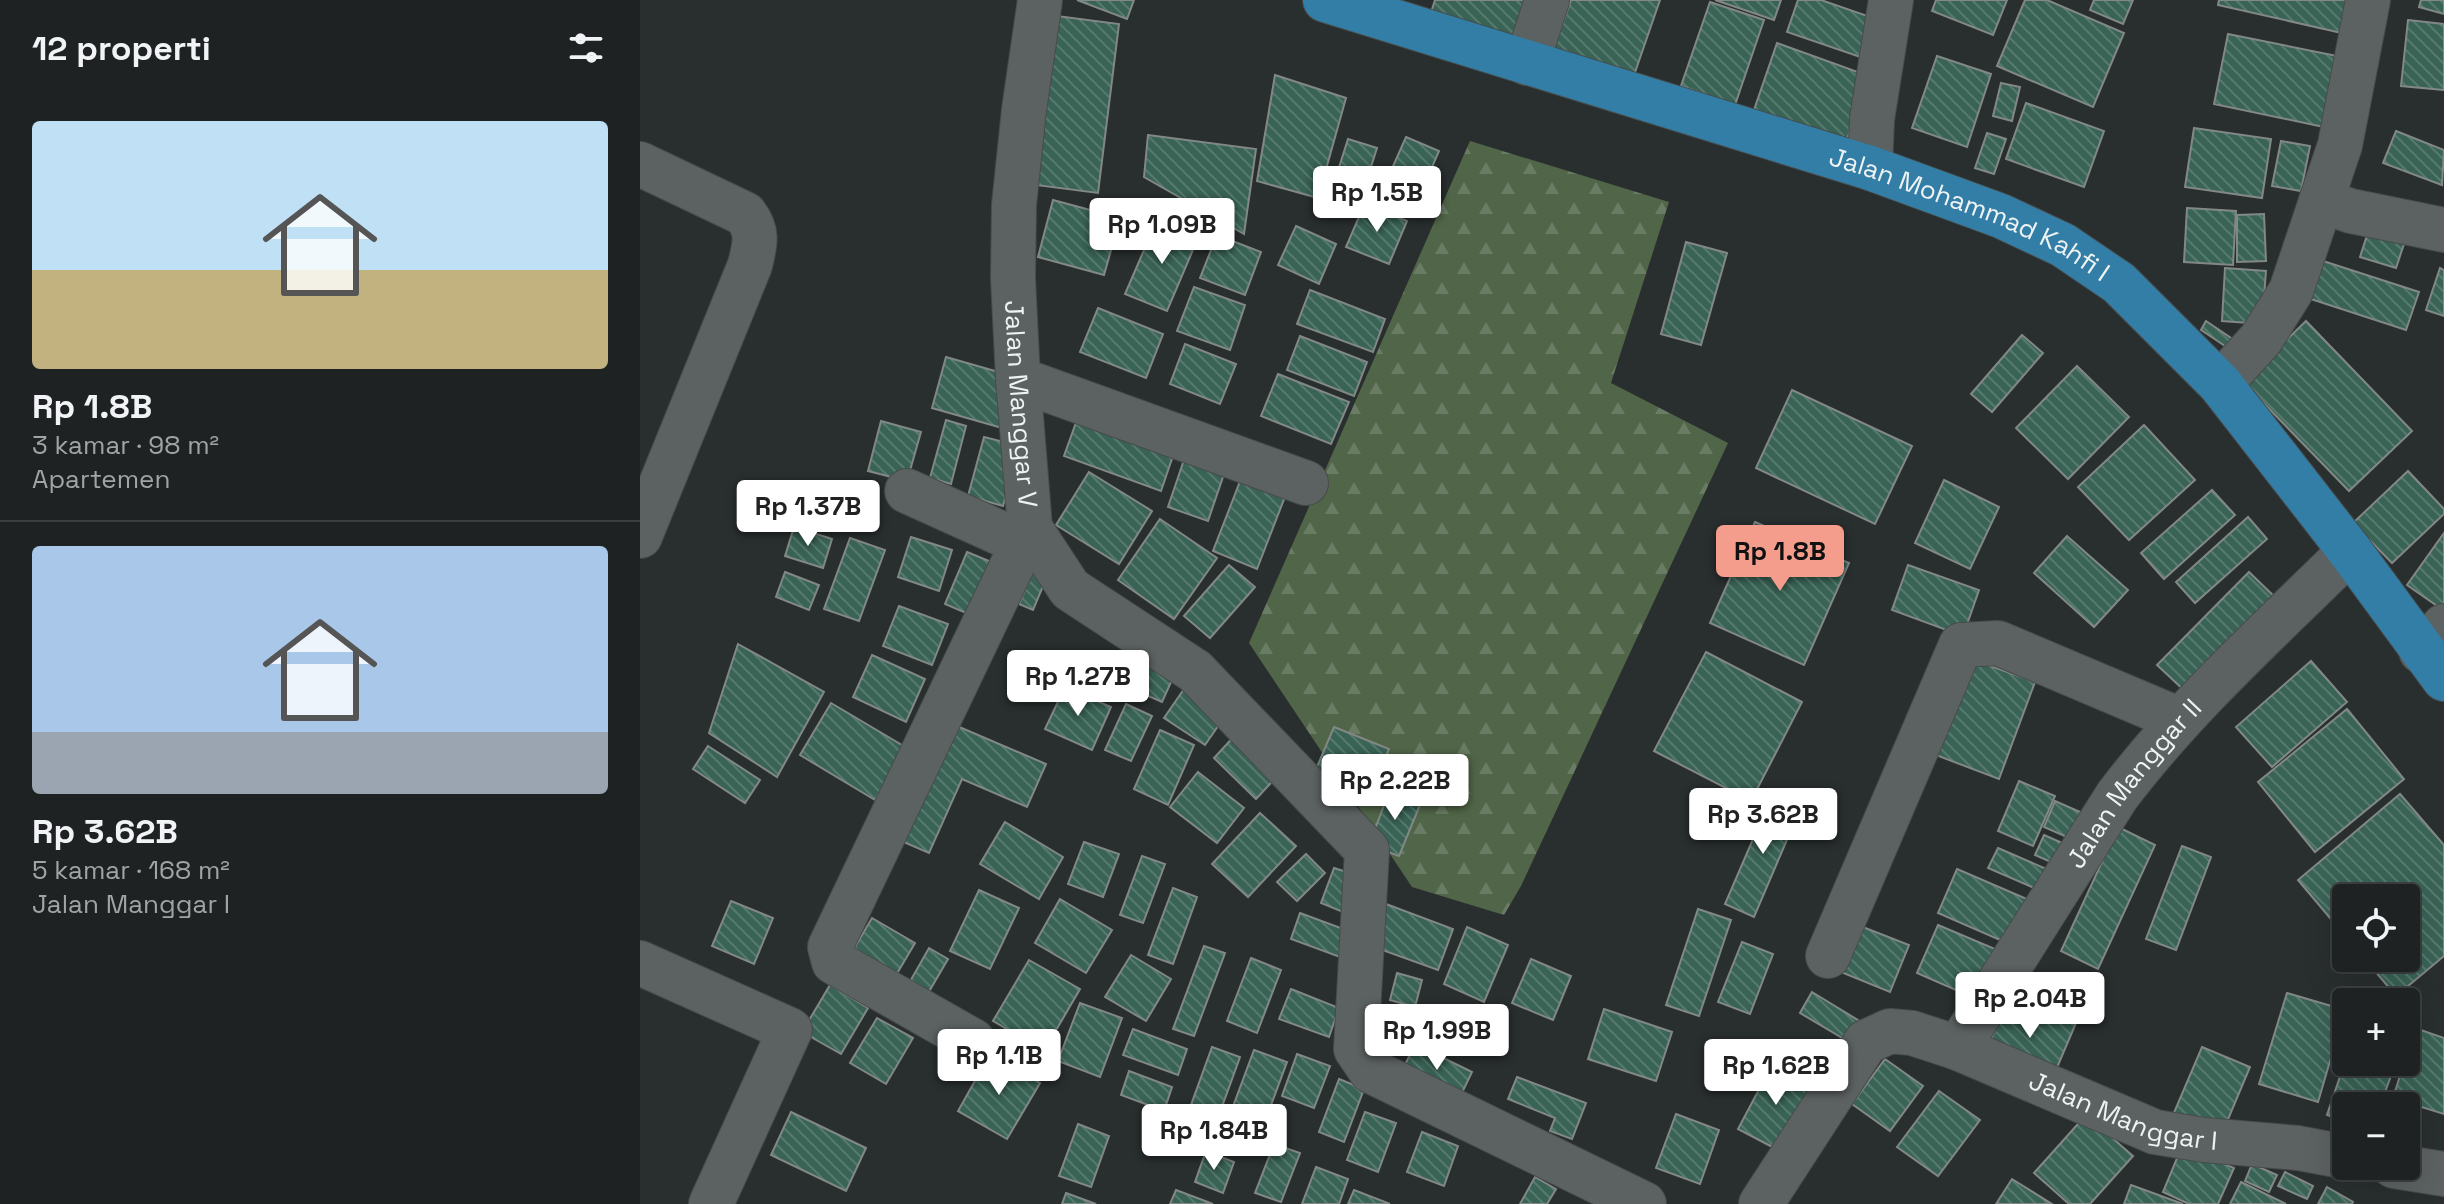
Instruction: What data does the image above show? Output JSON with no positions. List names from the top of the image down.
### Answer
{
  "streets": {
    "main road": ["Jalan Mohammad Kahfi I"],
    "street": ["Jalan Manggar V", "Jalan Manggar II", "Jalan Manggar I"]
  },
  "crossings": [
    ["Jalan Mohammad Kahfi I", "Jalan Manggar II"],
    ["Jalan Manggar II", "Jalan Manggar I"]
  ],
  "page": {
    "heading": "12 properti",
    "list": [
      {
        "name": "Rp 1.8B",
        "note": "3 kamar · 98 m² · Apartemen"
      },
      {
        "name": "Rp 3.62B",
        "note": "5 kamar · 168 m² · Jalan Manggar I"
      }
    ],
    "price": [
      "Rp 1.5B",
      "Rp 1.09B",
      "Rp 1.37B",
      "Rp 1.8B",
      "Rp 1.27B",
      "Rp 2.22B",
      "Rp 3.62B",
      "Rp 2.04B",
      "Rp 1.99B",
      "Rp 1.1B",
      "Rp 1.62B",
      "Rp 1.84B"
    ],
    "map_buttons": ["+", "−"]
  }
}
